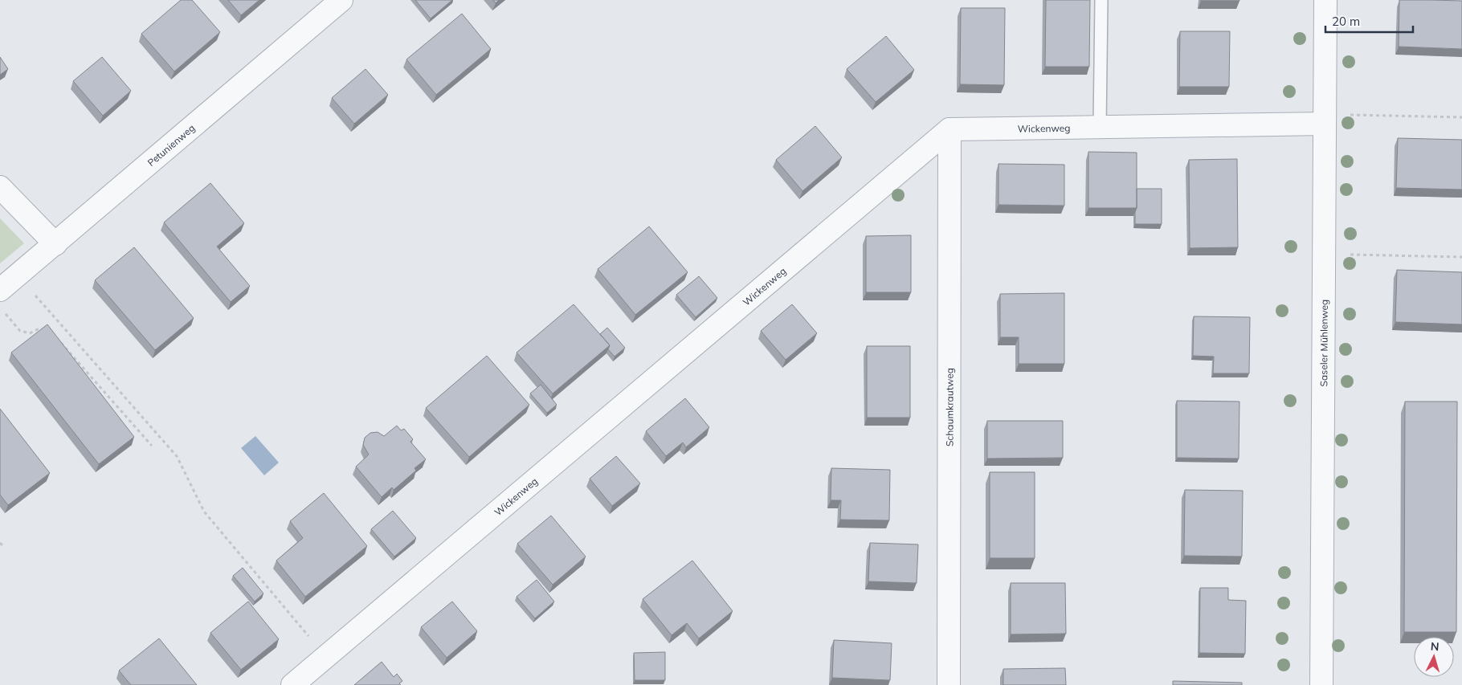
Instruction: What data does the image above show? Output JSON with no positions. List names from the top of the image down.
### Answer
{
  "streets": {
    "street": [
      "Wickenweg",
      "Petunienweg",
      "Saseler Mühlenweg",
      "Schaumkrautweg"
    ]
  },
  "crossings": [
    ["Wickenweg", "Saseler Mühlenweg"],
    ["Wickenweg", "Schaumkrautweg"]
  ],
  "scale_bar": "20 m",
  "north": "top"
}
